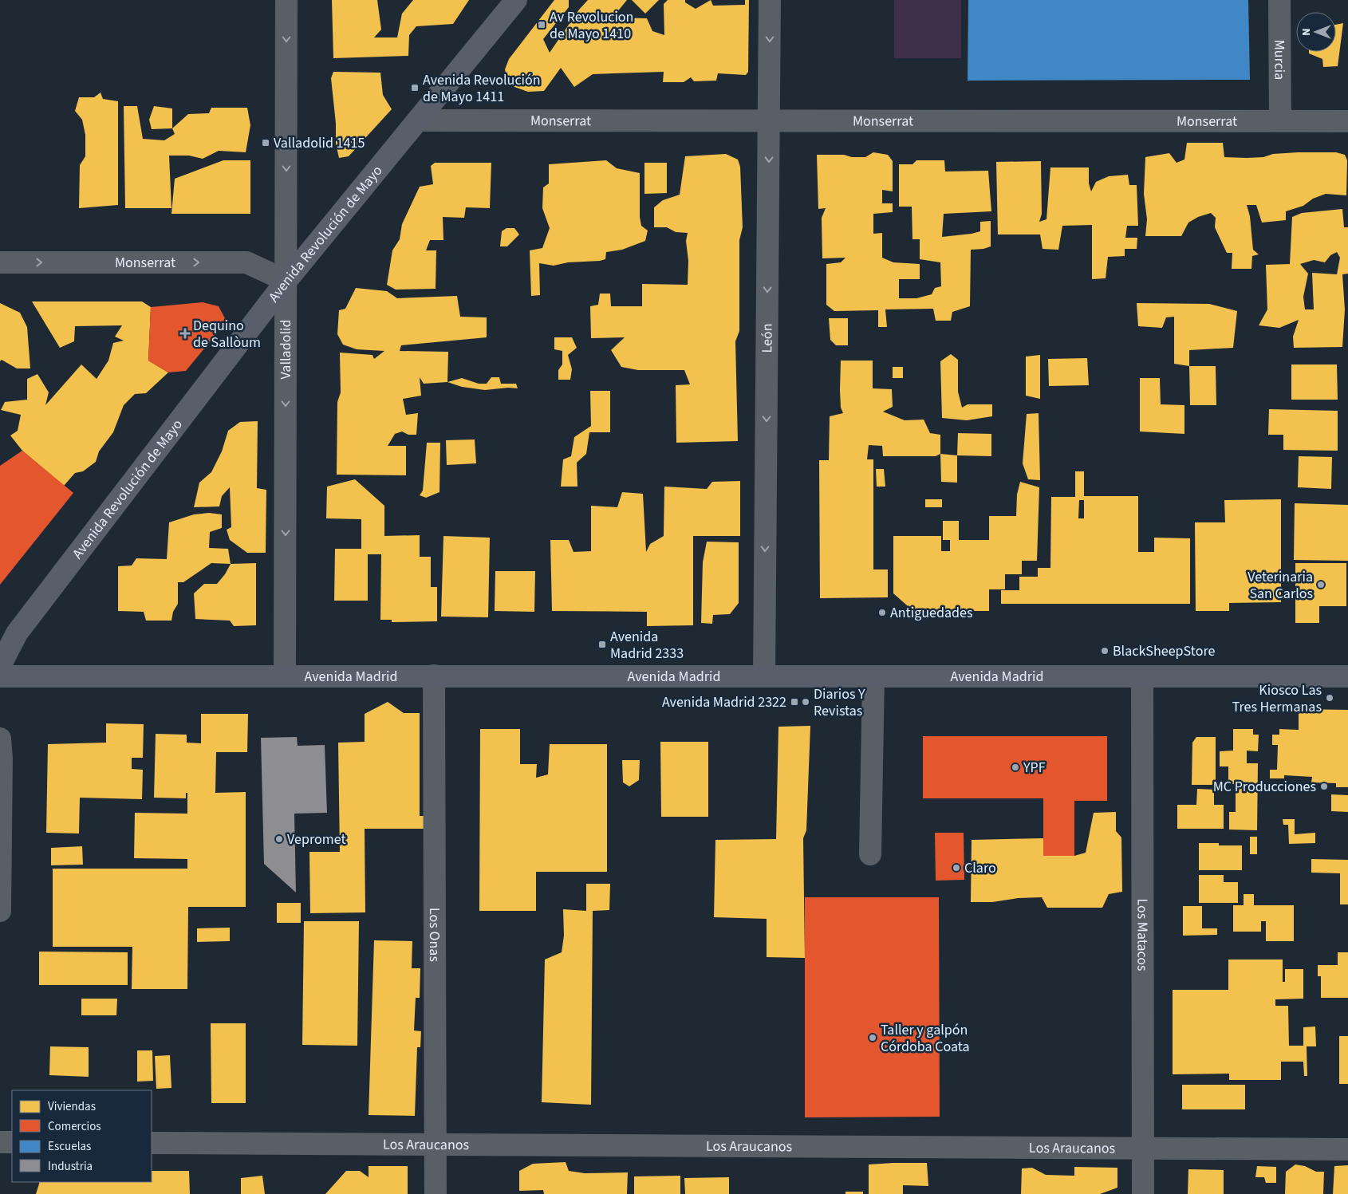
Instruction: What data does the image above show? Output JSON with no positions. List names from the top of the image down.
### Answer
{
  "streets": {
    "main road": ["Avenida Revolución de Mayo", "Avenida Madrid"],
    "street": [
      "Murcia",
      "Monserrat",
      "León",
      "Valladolid",
      "Los Onas",
      "Los Matacos",
      "Los Araucanos"
    ]
  },
  "crossings": [
    ["Murcia", "Monserrat"],
    ["Monserrat", "Avenida Revolución de Mayo"],
    ["Monserrat", "León"],
    ["Monserrat", "Valladolid"],
    ["Avenida Revolución de Mayo", "Valladolid"],
    ["León", "Avenida Madrid"],
    ["Valladolid", "Avenida Madrid"],
    ["Avenida Madrid", "Los Onas"],
    ["Avenida Madrid", "Los Matacos"],
    ["Los Onas", "Los Araucanos"],
    ["Los Matacos", "Los Araucanos"]
  ],
  "one_way": ["León", "Valladolid"],
  "places": {
    "transit": [
      "Av Revolucion de Mayo 1410",
      "Avenida Revolución de Mayo 1411",
      "Valladolid 1415",
      "Avenida Madrid 2333",
      "Avenida Madrid 2322"
    ],
    "health": ["Dequino de Sallòum"],
    "other": [
      "Veterinaria San Carlos",
      "Antiguedades",
      "BlackSheepStore",
      "Kiosco Las Tres Hermanas",
      "Diarios Y Revistas",
      "YPF",
      "MC Producciones",
      "Vepromet",
      "Claro",
      "Taller y galpón Córdoba Coata"
    ]
  },
  "legend": [
    "Viviendas",
    "Comercios",
    "Escuelas",
    "Industria"
  ],
  "north": "left"
}
